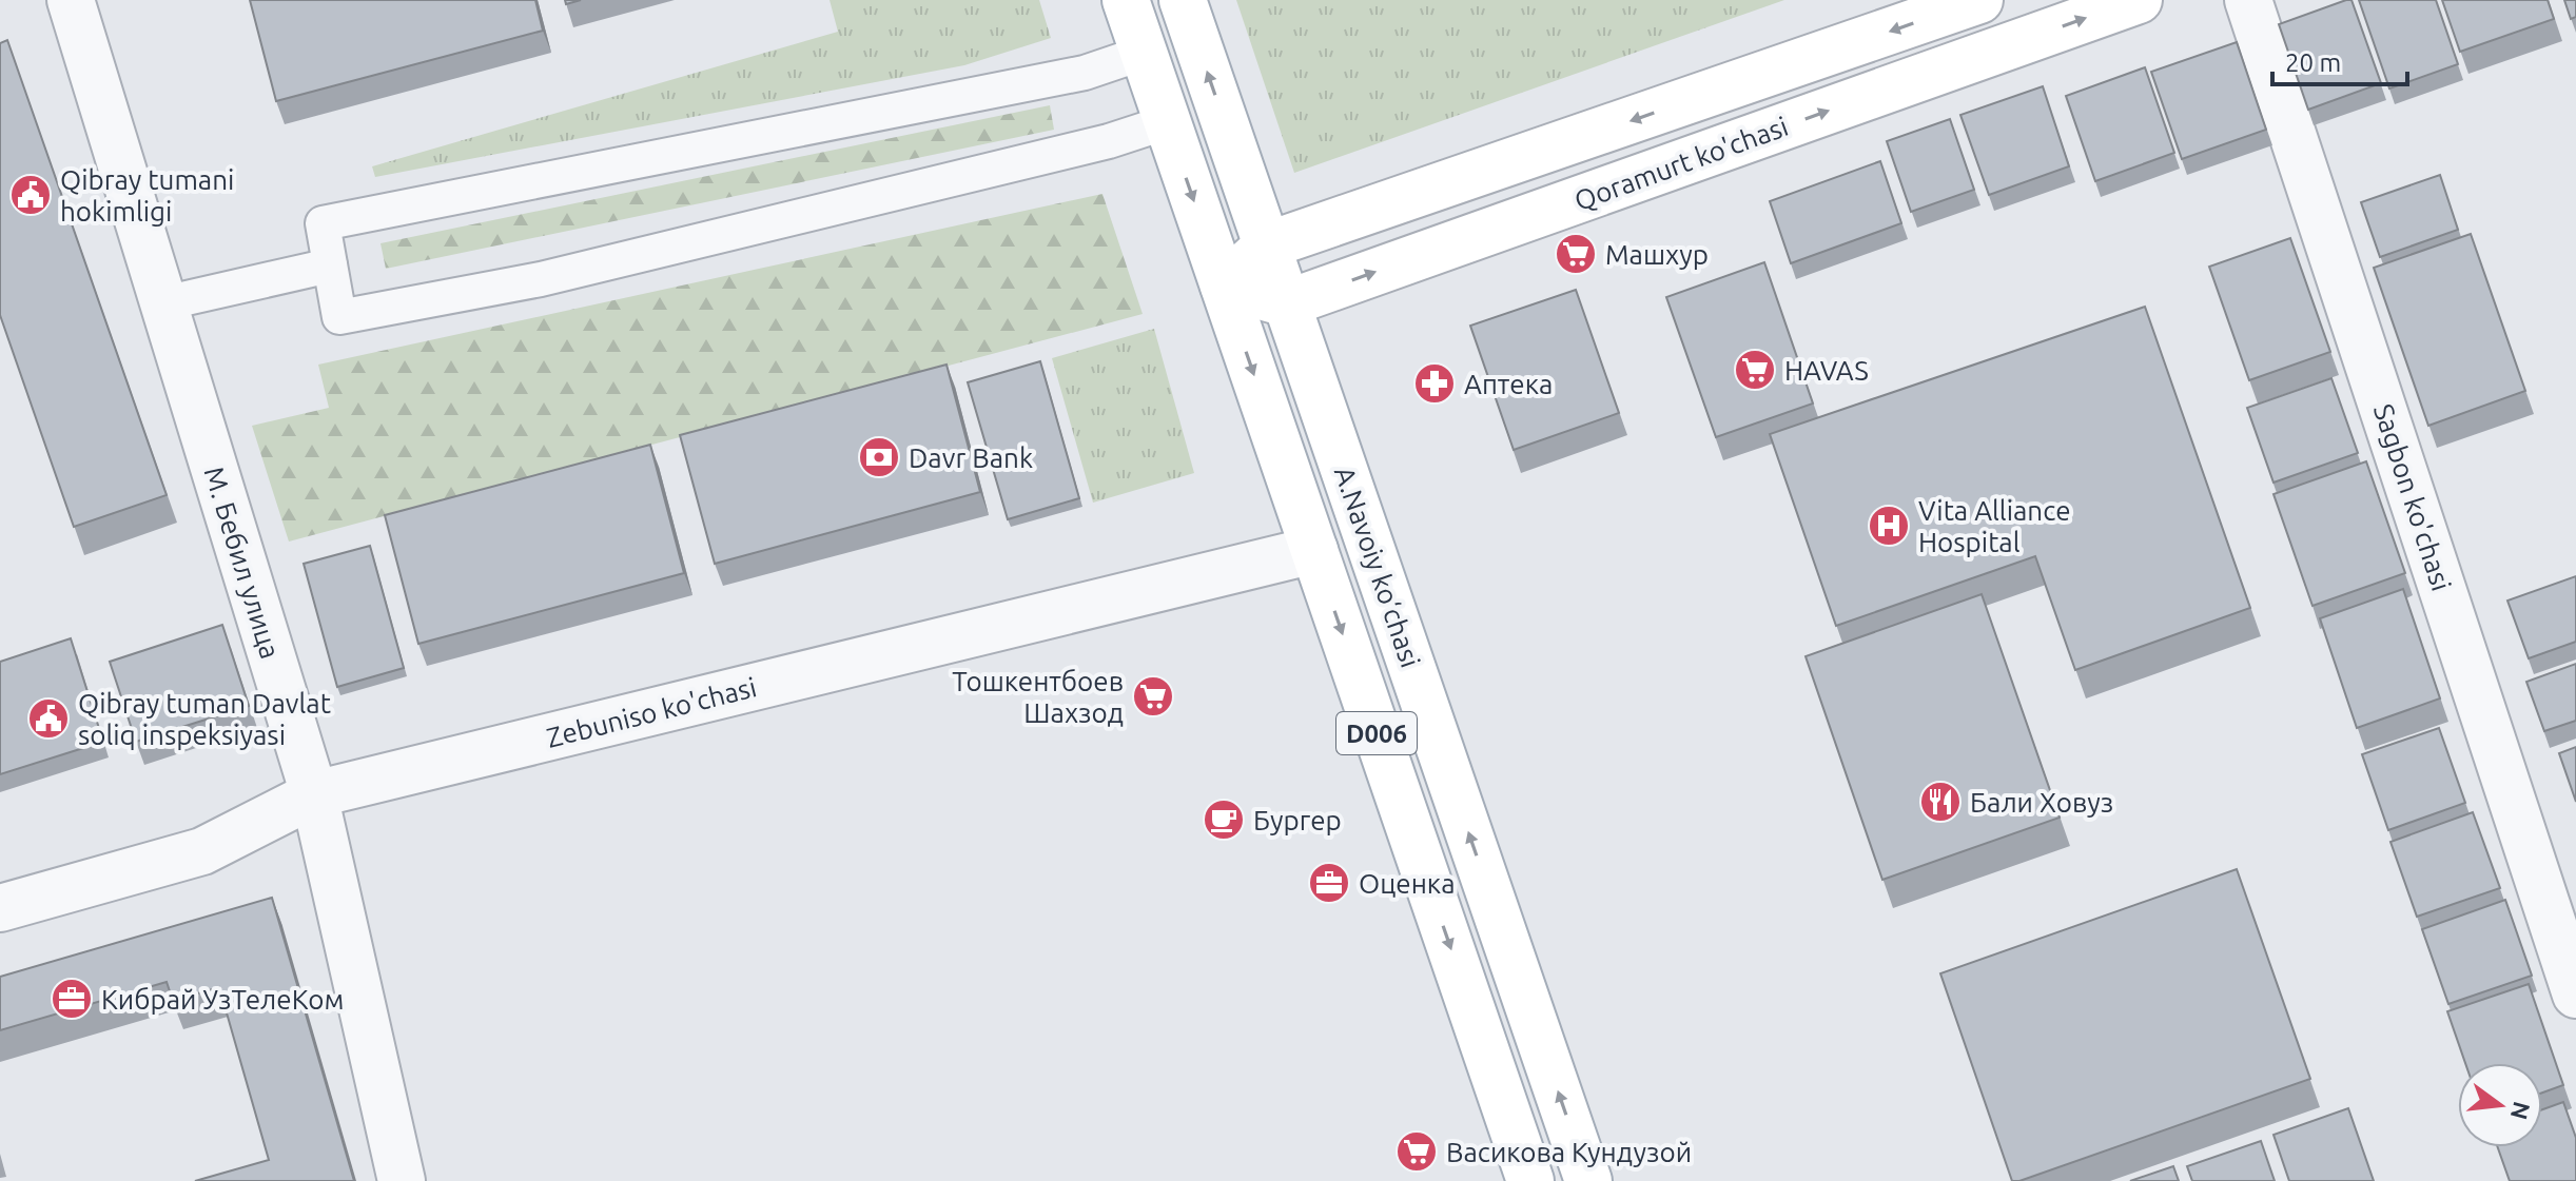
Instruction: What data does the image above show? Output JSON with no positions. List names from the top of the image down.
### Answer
{
  "streets": {
    "main road": ["Qoramurt ko'chasi", "A.Navoiy ko‘chasi", "D006"],
    "street": ["Sagbon ko'chasi", "М. Бебил улица", "Zebuniso ko'chasi"]
  },
  "crossings": [
    ["Qoramurt ko'chasi", "A.Navoiy ko‘chasi"],
    ["М. Бебил улица", "Zebuniso ko'chasi"],
    ["A.Navoiy ko‘chasi", "Zebuniso ko'chasi"]
  ],
  "places": {
    "public building": ["Qibray tumani hokimligi", "Qibray tuman Davlat soliq inspeksiyasi"],
    "supermarket": [
      "Машхур",
      "HAVAS",
      "Тошкентбоев Шахзод",
      "Васикова Кундузой"
    ],
    "pharmacy": ["Аптека"],
    "bank": ["Davr Bank"],
    "hospital": ["Vita Alliance Hospital"],
    "restaurant": ["Бали Ховуз"],
    "cafe": ["Бургер"],
    "office": ["Оценка", "Кибрай УзТелеКом"]
  },
  "scale_bar": "20 m",
  "north": "right"
}
